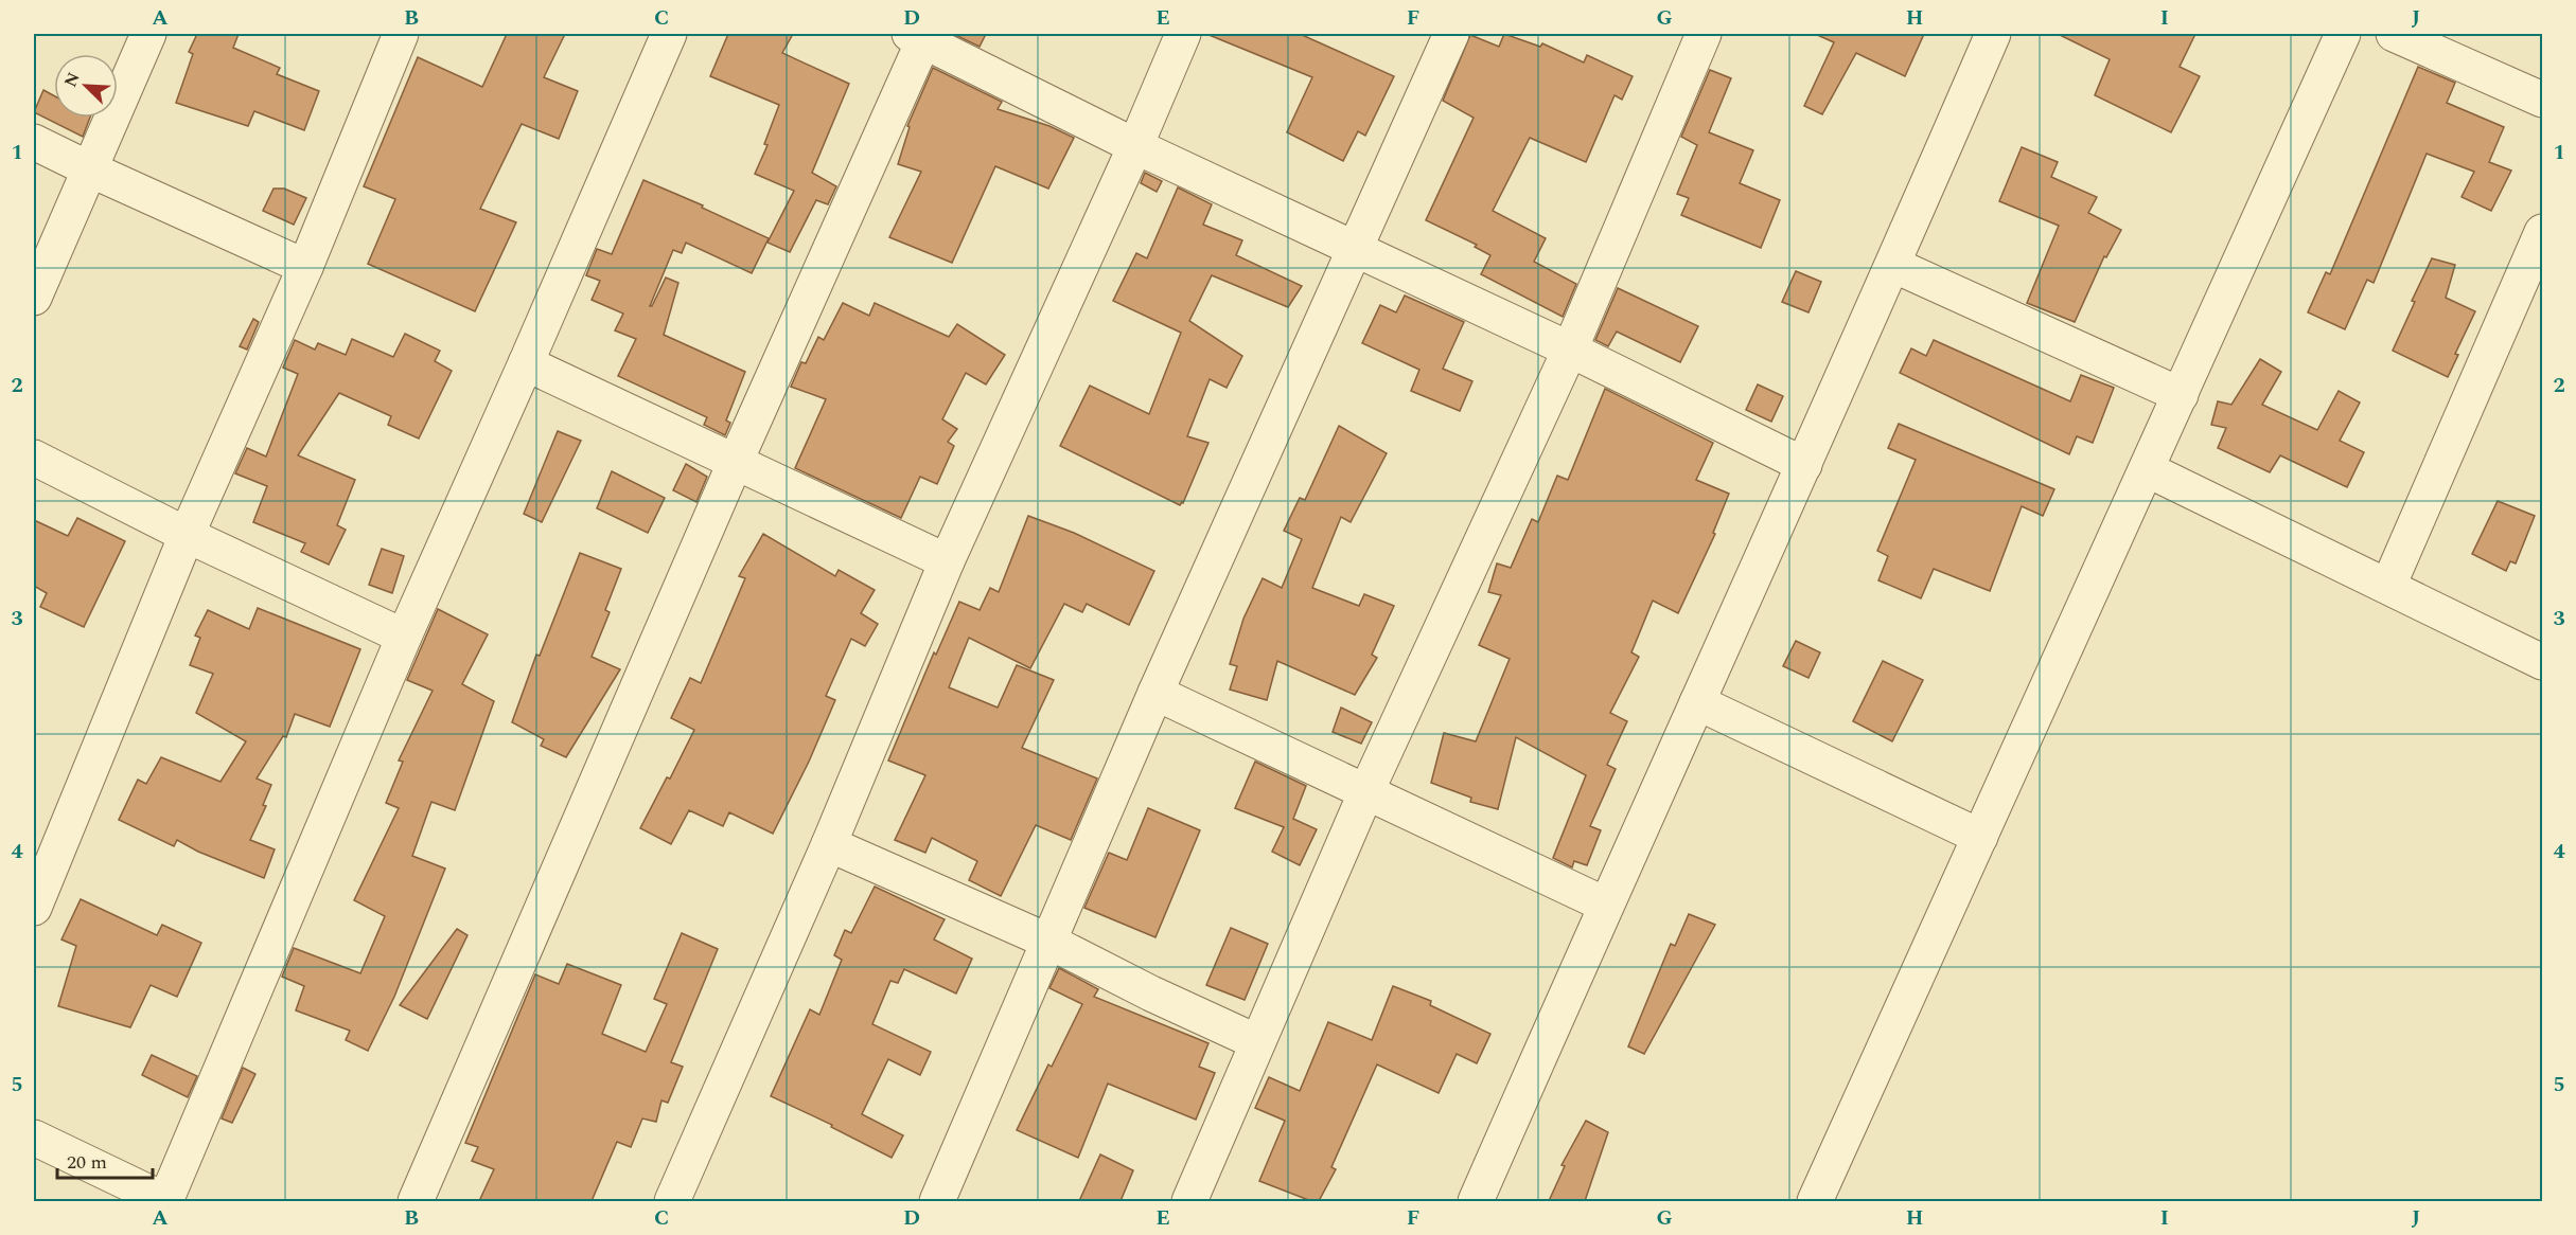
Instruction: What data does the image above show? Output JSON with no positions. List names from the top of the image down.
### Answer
{
  "scale_bar": "20 m",
  "north": "top left",
  "grid": {
    "columns": [
      "A",
      "B",
      "C",
      "D",
      "E",
      "F",
      "G",
      "H",
      "I",
      "J"
    ],
    "rows": [
      "1",
      "2",
      "3",
      "4",
      "5"
    ]
  }
}
